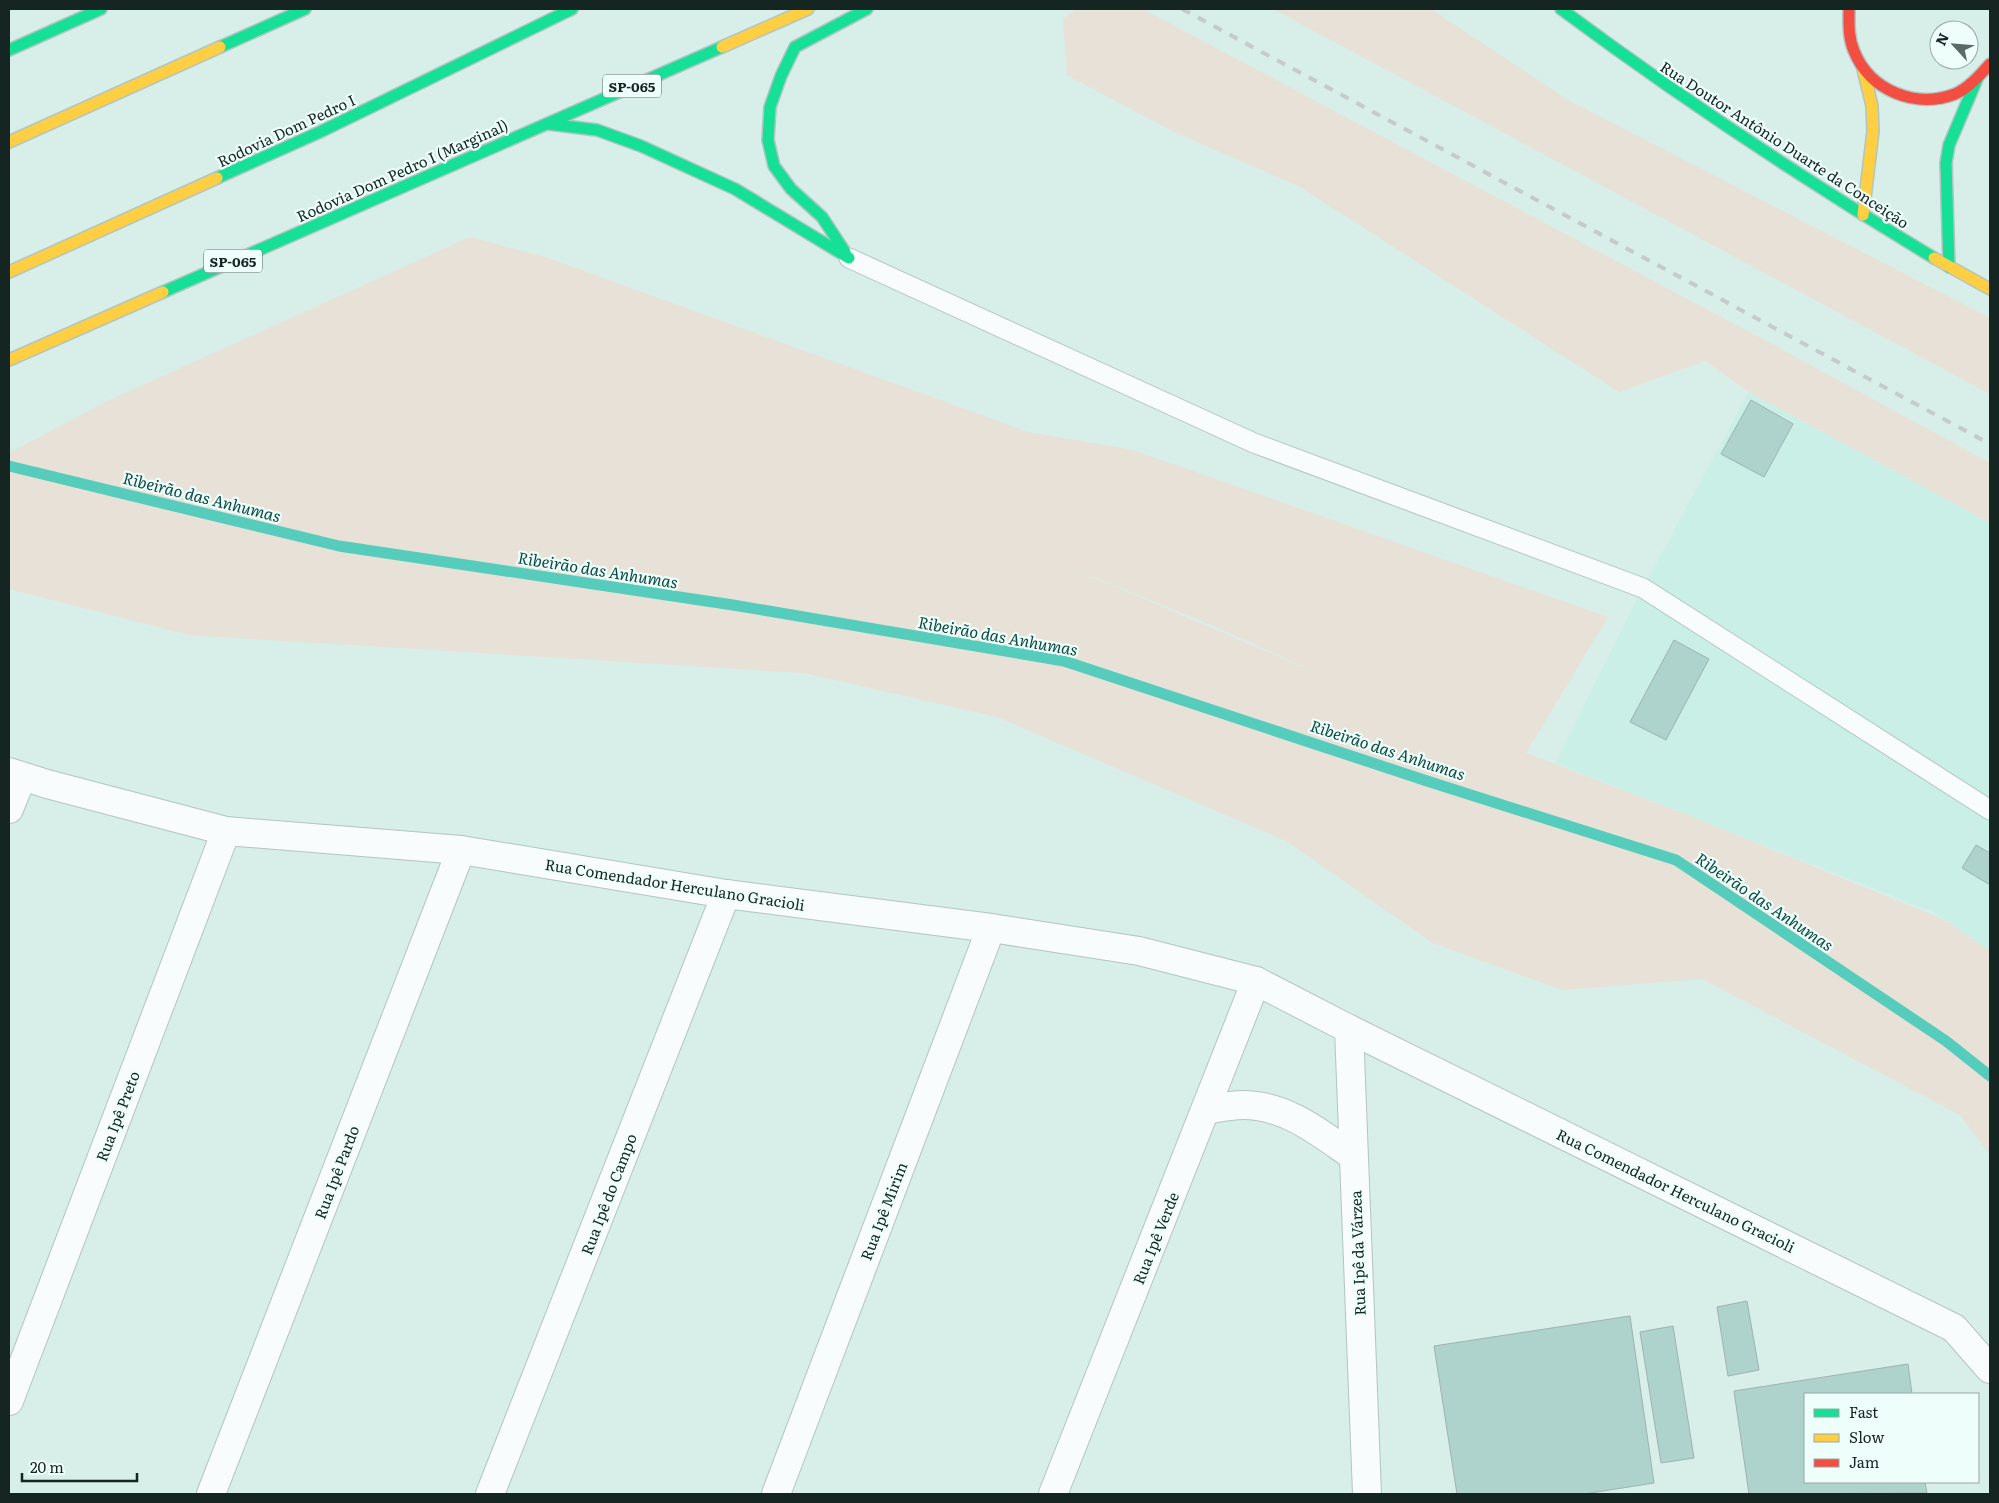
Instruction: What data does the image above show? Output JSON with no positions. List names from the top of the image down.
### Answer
{
  "streets": {
    "main road": [
      "SP-065",
      "Rodovia Dom Pedro I",
      "Rua Doutor Antônio Duarte da Conceição",
      "Rodovia Dom Pedro I (Marginal)"
    ],
    "street": [
      "Rua Comendador Herculano Gracioli",
      "Rua Ipê Preto",
      "Rua Ipê Pardo",
      "Rua Ipê do Campo",
      "Rua Ipê Mirim",
      "Rua Ipê Verde",
      "Rua Ipê da Várzea"
    ]
  },
  "crossings": [
    ["Rua Comendador Herculano Gracioli", "Rua Ipê Preto"],
    ["Rua Comendador Herculano Gracioli", "Rua Ipê Pardo"],
    ["Rua Comendador Herculano Gracioli", "Rua Ipê do Campo"],
    ["Rua Comendador Herculano Gracioli", "Rua Ipê Mirim"],
    ["Rua Comendador Herculano Gracioli", "Rua Ipê Verde"],
    ["Rua Comendador Herculano Gracioli", "Rua Ipê da Várzea"]
  ],
  "water": ["Ribeirão das Anhumas"],
  "legend": ["Fast", "Slow", "Jam"],
  "scale_bar": "20 m",
  "north": "top left"
}
